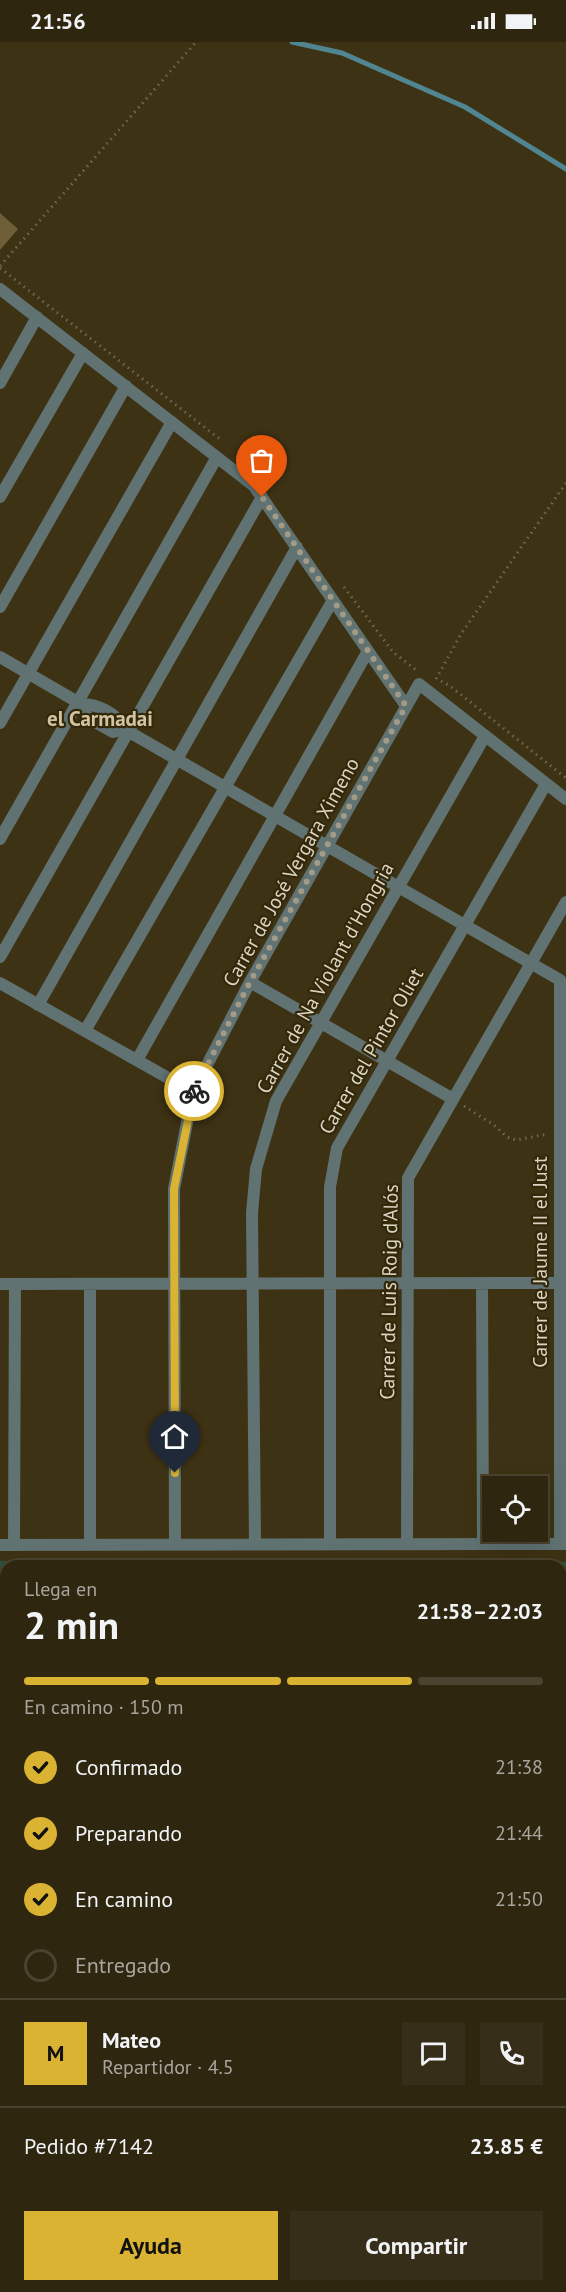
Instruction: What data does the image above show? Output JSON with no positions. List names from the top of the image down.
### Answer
{
  "streets": {
    "street": [
      "Carrer de José Vergara Ximeno",
      "Carrer de Na Violant d'Hongria",
      "Carrer del Pintor Oliet",
      "Carrer de Jaume II el Just",
      "Carrer de Luis Roig d'Alós"
    ]
  },
  "crossings": [
    ["Carrer de Jaume II el Just", "Carrer de Luis Roig d'Alós"]
  ],
  "districts": ["el Carmadai"],
  "page": {
    "status": "21:56",
    "heading": ["2 min", "Llega en", "21:58–22:03"],
    "panel": [
      "Mateo",
      "Repartidor · 4.5",
      "Pedido #7142",
      "23.85 €"
    ],
    "bar": "En camino · 150 m",
    "list": [
      ["Confirmado", "21:38"],
      ["Preparando", "21:44"],
      ["En camino", "21:50"],
      "Entregado"
    ],
    "round": "M",
    "buttons": ["Ayuda", "Compartir"]
  }
}
